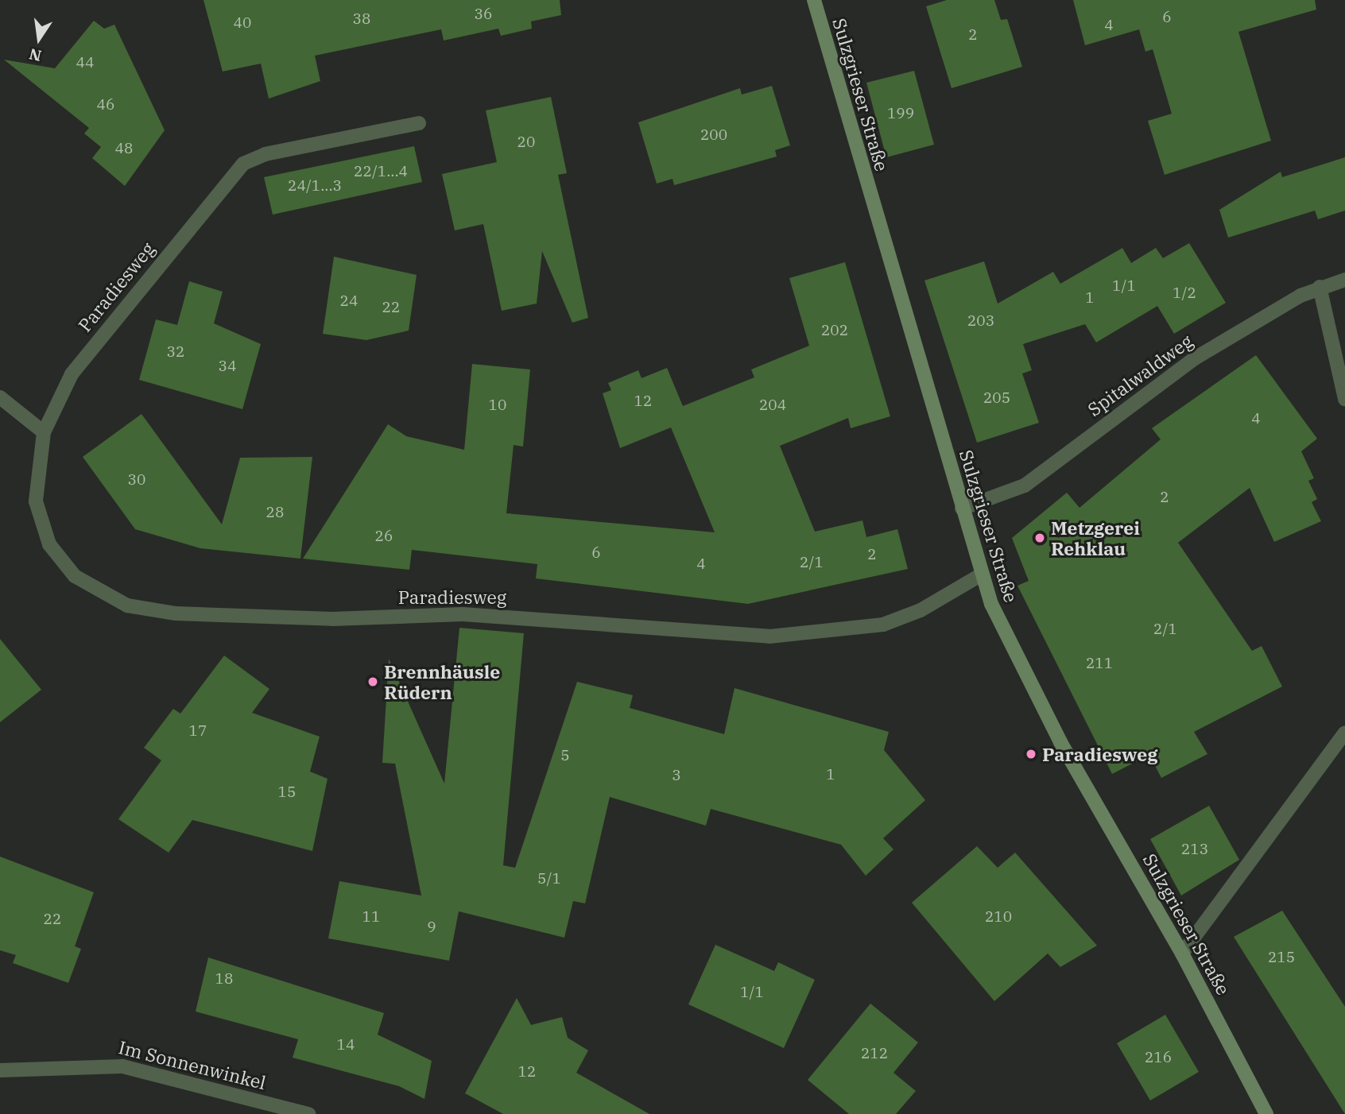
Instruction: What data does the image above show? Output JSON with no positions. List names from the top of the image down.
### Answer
{
  "streets": {
    "street": [
      "Sulzgrieser Straße",
      "Paradiesweg",
      "Spitalwaldweg",
      "Im Sonnenwinkel"
    ]
  },
  "crossings": [
    ["Sulzgrieser Straße", "Paradiesweg"],
    ["Sulzgrieser Straße", "Spitalwaldweg"]
  ],
  "places": ["Metzgerei Rehklau", "Brennhäusle Rüdern", "Paradiesweg"],
  "house_numbers": [
    "36",
    "6",
    "38",
    "40",
    "4",
    "2",
    "44",
    "46",
    "199",
    "200",
    "20",
    "48",
    "22/1...4",
    "24/1...3",
    "1/1",
    "1/2",
    "1",
    "24",
    "22",
    "203",
    "202",
    "32",
    "34",
    "205",
    "12",
    "10",
    "204",
    "4",
    "30",
    "2",
    "28",
    "26",
    "6",
    "2",
    "2/1",
    "4",
    "2/1",
    "211",
    "17",
    "5",
    "1",
    "3",
    "15",
    "213",
    "5/1",
    "11",
    "210",
    "22",
    "9",
    "215",
    "18",
    "1/1",
    "14",
    "212",
    "216",
    "12"
  ],
  "north": "bottom"
}
